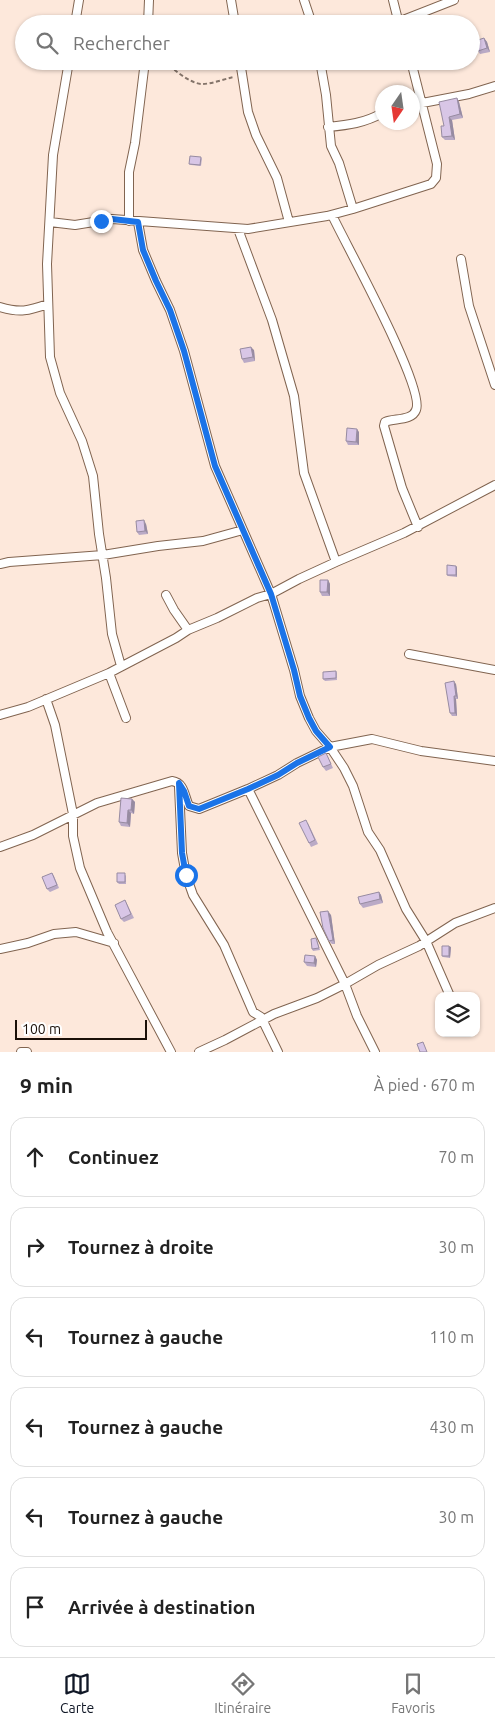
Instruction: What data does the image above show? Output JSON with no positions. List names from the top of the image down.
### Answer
{
  "scale_bar": "100 m",
  "north": "bottom",
  "page": {
    "search": "Rechercher",
    "scale": "100 m",
    "heading": ["9 min", "À pied · 670 m"],
    "list": [
      ["Continuez", "70 m"],
      ["Tournez à droite", "30 m"],
      ["Tournez à gauche", "110 m"],
      ["Tournez à gauche", "430 m"],
      ["Tournez à gauche", "30 m"],
      "Arrivée à destination"
    ],
    "nav": ["Carte", "Itinéraire", "Favoris"]
  }
}
